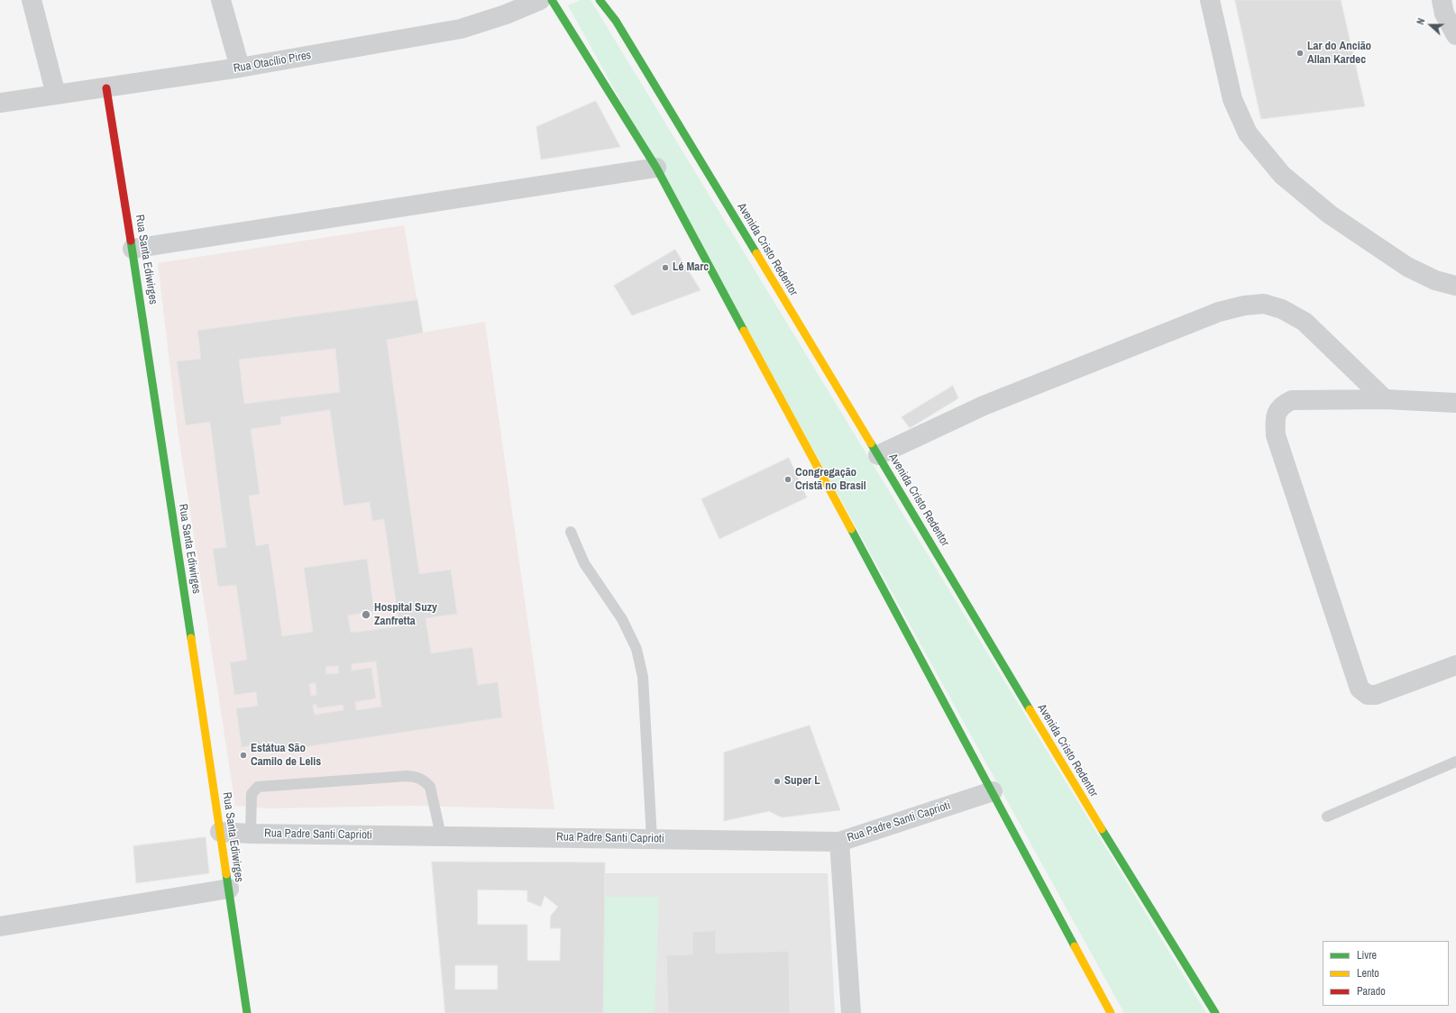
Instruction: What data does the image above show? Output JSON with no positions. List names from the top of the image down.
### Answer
{
  "streets": {
    "main road": ["Avenida Cristo Redentor", "Rua Santa Ediwirges"],
    "street": ["Rua Otacílio Pires", "Rua Padre Santi Caprioti"]
  },
  "crossings": [
    ["Rua Otacílio Pires", "Rua Santa Ediwirges"],
    ["Rua Santa Ediwirges", "Rua Padre Santi Caprioti"]
  ],
  "places": [
    "Lar do Ancião Allan Kardec",
    "Lé Marc",
    "Congregação Cristã no Brasil",
    "Hospital Suzy Zanfretta",
    "Estátua São Camilo de Lelis",
    "Super L"
  ],
  "legend": ["Livre", "Lento", "Parado"],
  "north": "left"
}
